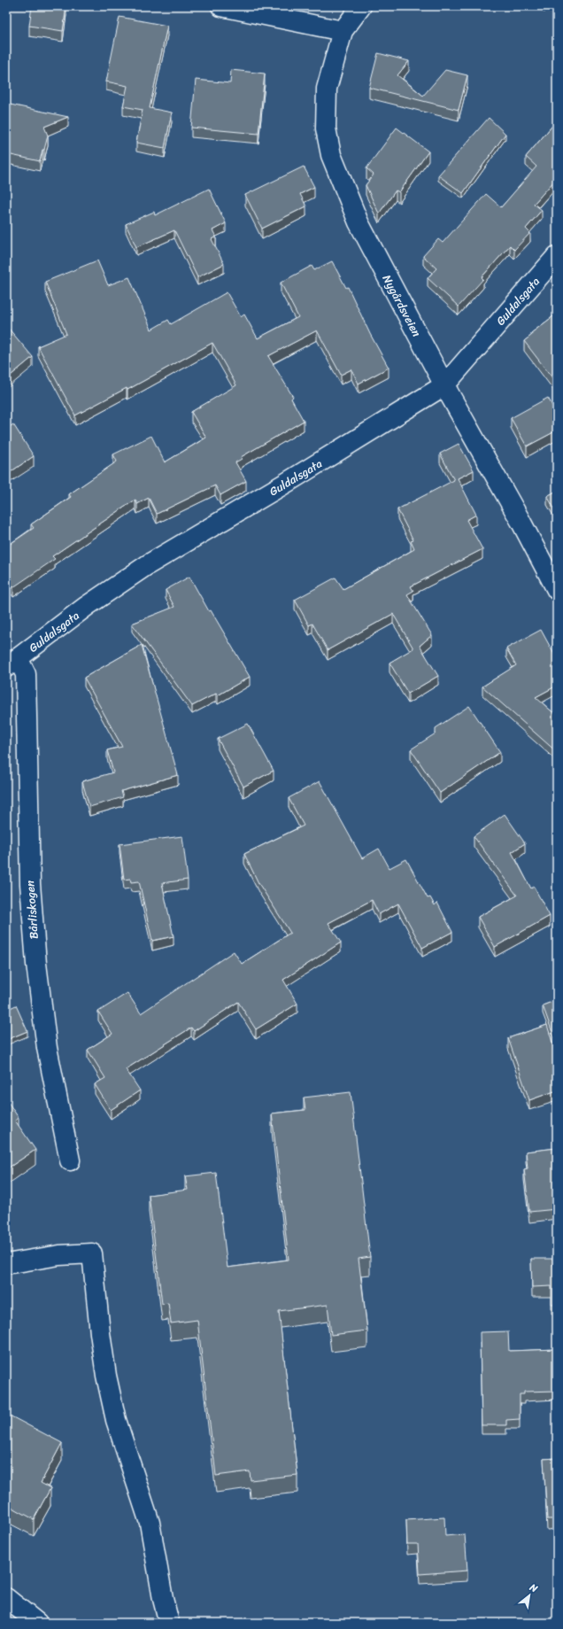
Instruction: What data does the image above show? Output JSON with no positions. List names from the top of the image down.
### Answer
{
  "streets": {
    "street": ["Guldalsgata", "Nygårdsveien", "Bårliskogen"]
  },
  "crossings": [
    ["Guldalsgata", "Nygårdsveien"],
    ["Guldalsgata", "Bårliskogen"]
  ],
  "north": "top right"
}
